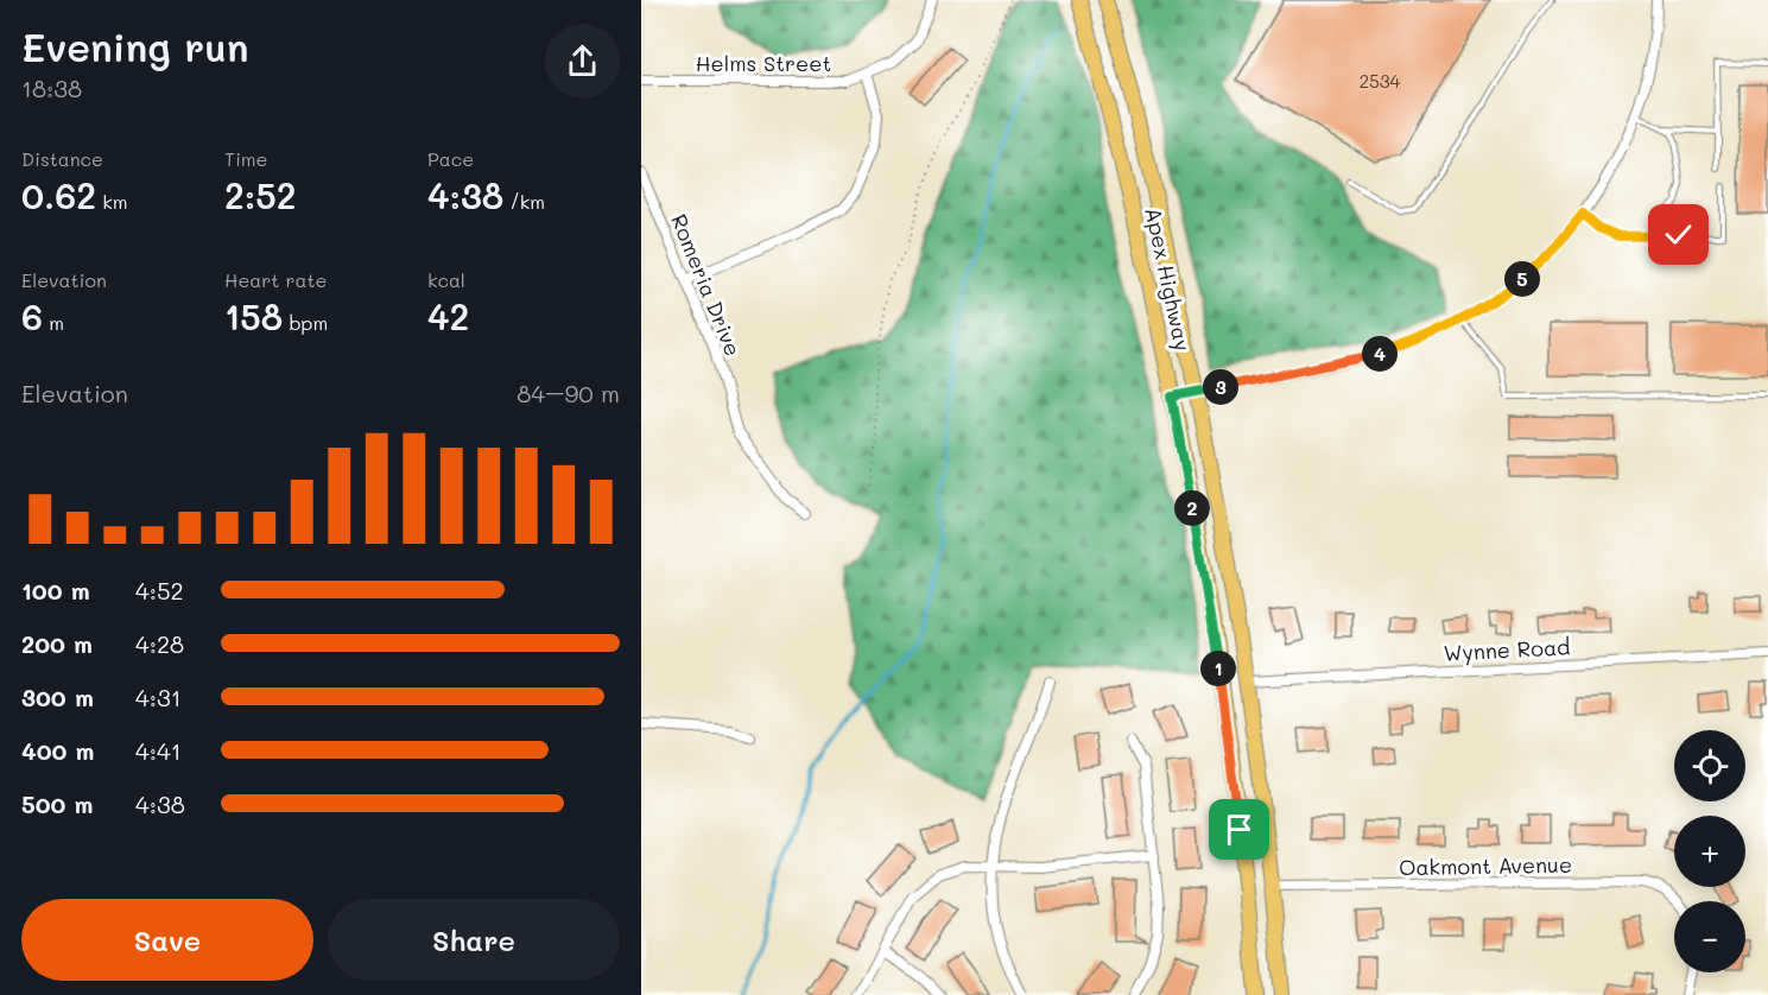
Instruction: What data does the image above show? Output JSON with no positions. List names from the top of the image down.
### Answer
{
  "streets": {
    "main road": ["Apex Highway"],
    "street": [
      "Helms Street",
      "Romeria Drive",
      "Wynne Road",
      "Oakmont Avenue"
    ]
  },
  "crossings": [
    ["Apex Highway", "Wynne Road"],
    ["Apex Highway", "Oakmont Avenue"]
  ],
  "house_numbers": ["2534"],
  "page": {
    "heading": ["Evening run", "18:38"],
    "stats": [
      ["Distance", "0.62 km"],
      ["Time", "2:52"],
      ["Pace", "4:38 /km"],
      ["Elevation", "6 m"],
      ["Heart rate", "158 bpm"],
      ["kcal", "42"]
    ],
    "pins": [
      "5",
      "4",
      "3",
      "2",
      "1"
    ],
    "chart": ["Elevation", "84–90 m"],
    "list": [
      {
        "name": "100 m",
        "note": "4:52"
      },
      {
        "name": "200 m",
        "note": "4:28"
      },
      {
        "name": "300 m",
        "note": "4:31"
      },
      {
        "name": "400 m",
        "note": "4:41"
      },
      {
        "name": "500 m",
        "note": "4:38"
      }
    ],
    "map_buttons": ["+", "−"],
    "buttons": ["Save", "Share"]
  }
}
